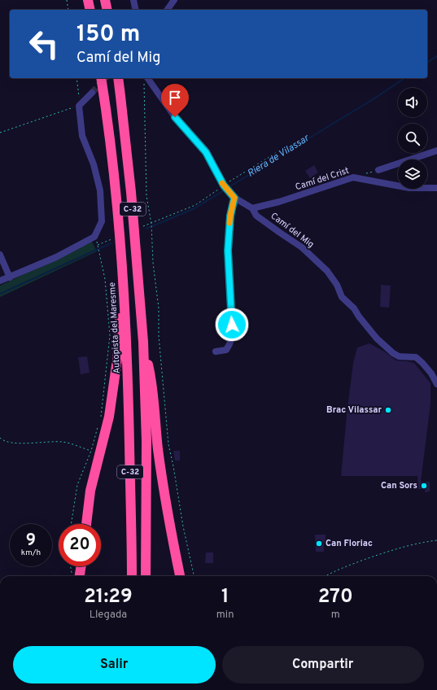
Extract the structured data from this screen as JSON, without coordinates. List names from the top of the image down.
{
  "streets": {
    "highway": ["C-32", "Autopista del Maresme"],
    "street": ["Camí del Crist", "Camí del Mig"]
  },
  "crossings": [
    ["Camí del Crist", "Camí del Mig"]
  ],
  "water": ["Riera de Vilassar"],
  "places": ["Brac Vilassar", "Can Sors", "Can Floriac"],
  "page": {
    "turn": ["150 m", "Camí del Mig"],
    "speed": "9 km/h",
    "limit": "20",
    "eta": [
      "21:29",
      "Llegada",
      "1",
      "min",
      "270",
      "m"
    ],
    "buttons": ["Salir", "Compartir"]
  }
}
